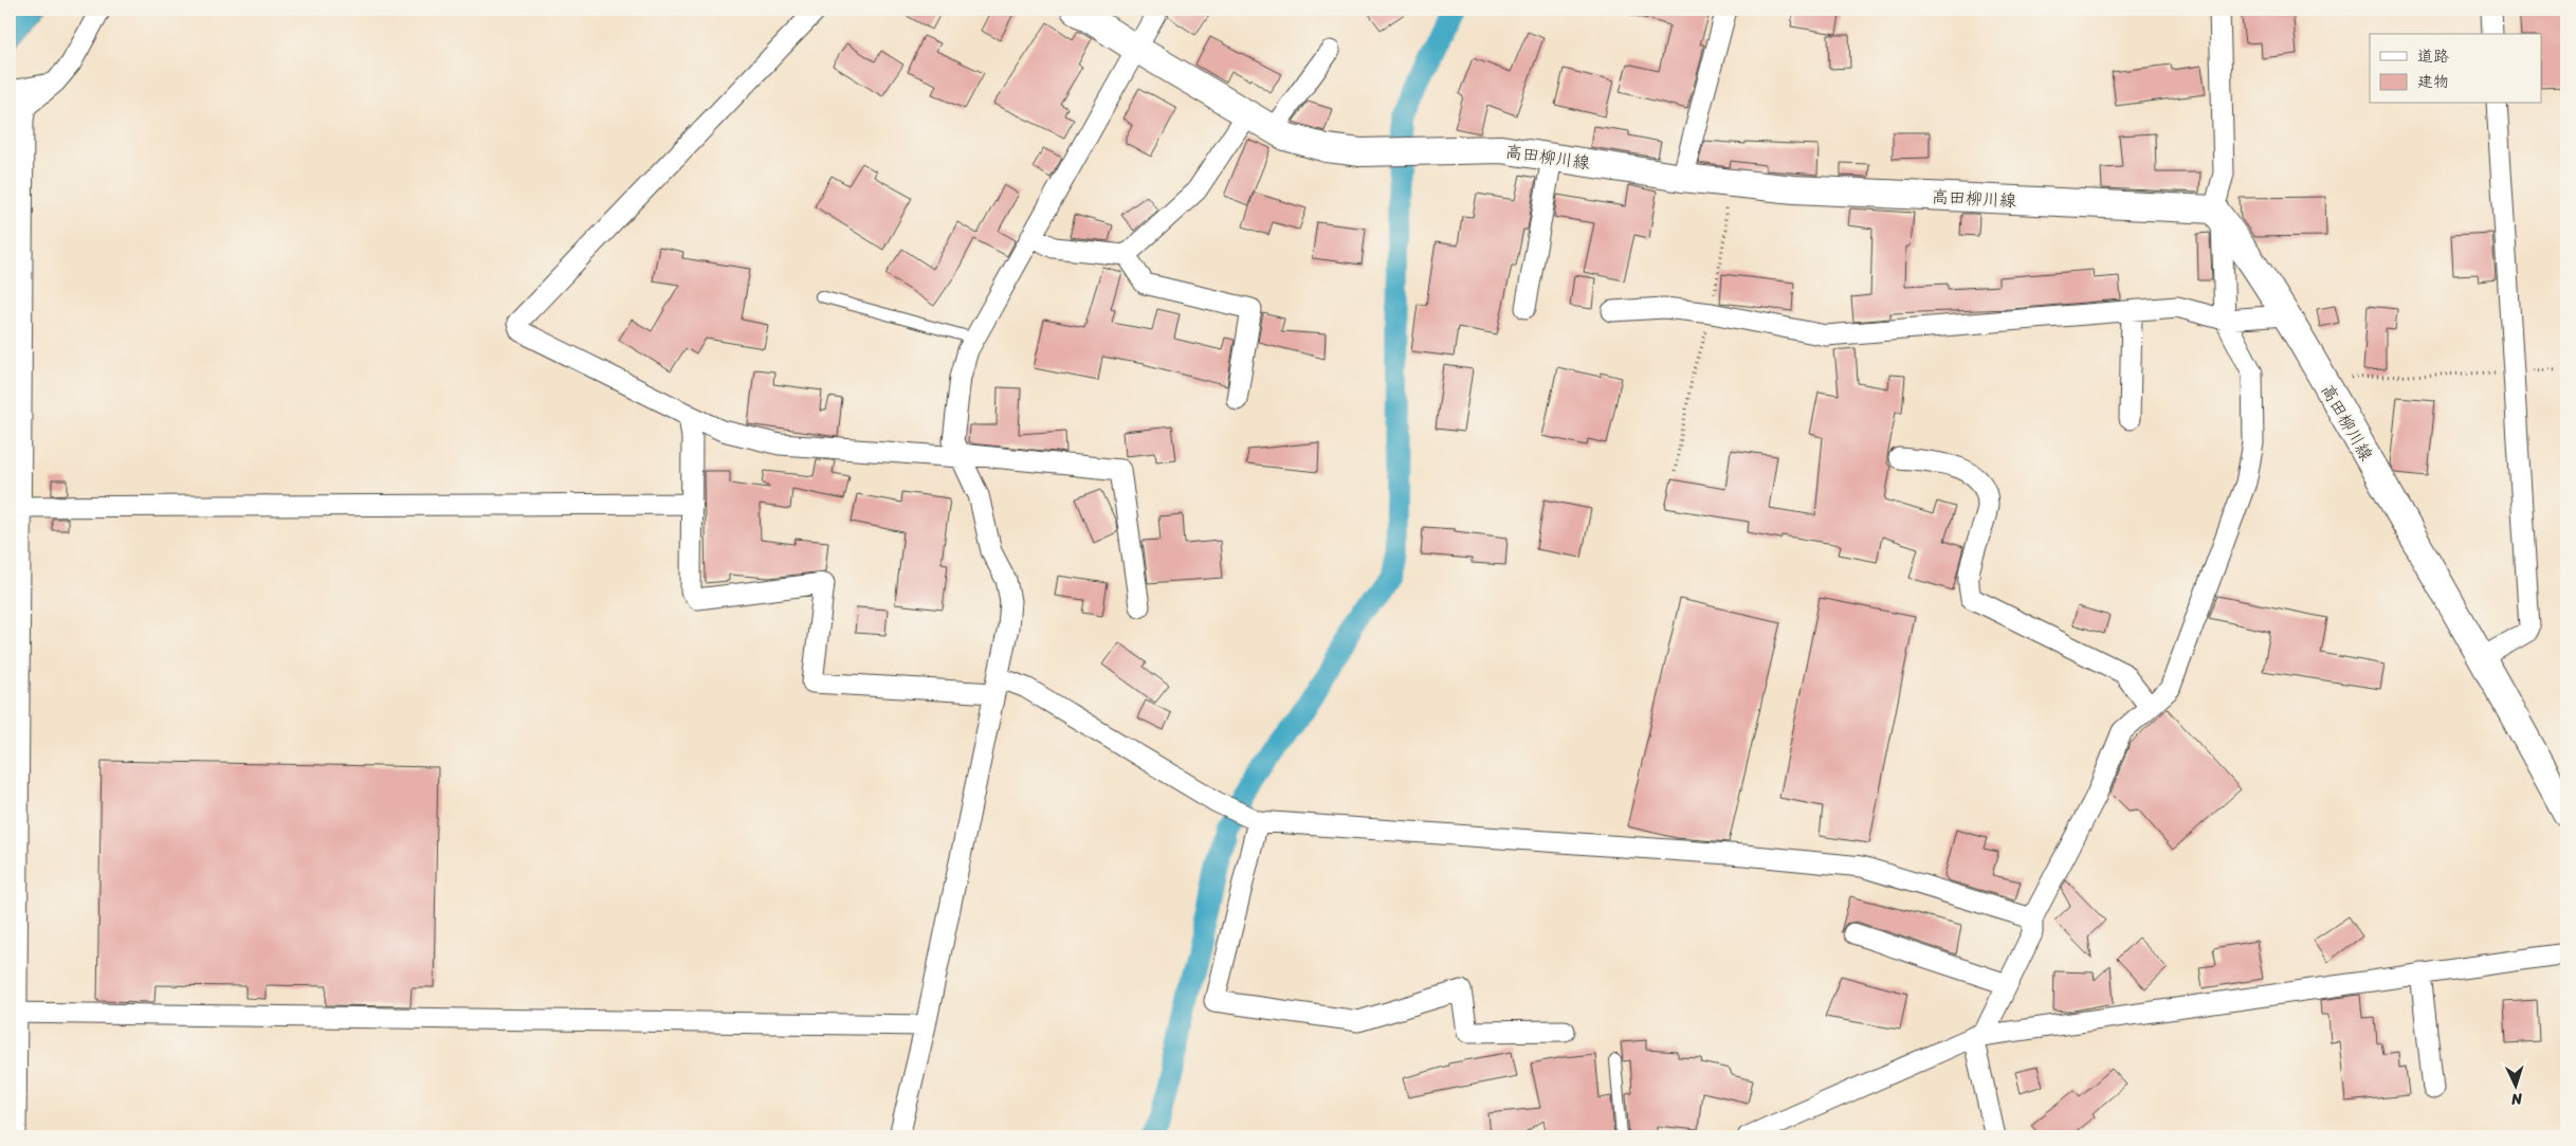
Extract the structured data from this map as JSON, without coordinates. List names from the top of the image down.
{
  "streets": {
    "main road": ["高田柳川線"]
  },
  "legend": ["道路", "建物"],
  "north": "bottom"
}
